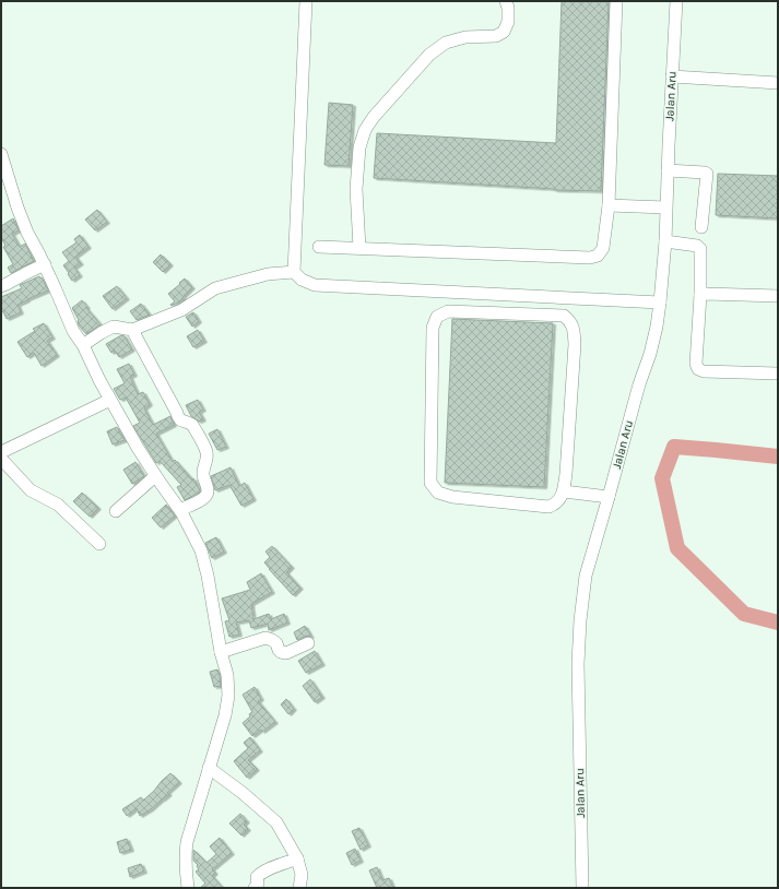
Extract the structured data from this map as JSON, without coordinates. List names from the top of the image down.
{
  "streets": {
    "street": ["Jalan Aru"]
  }
}
